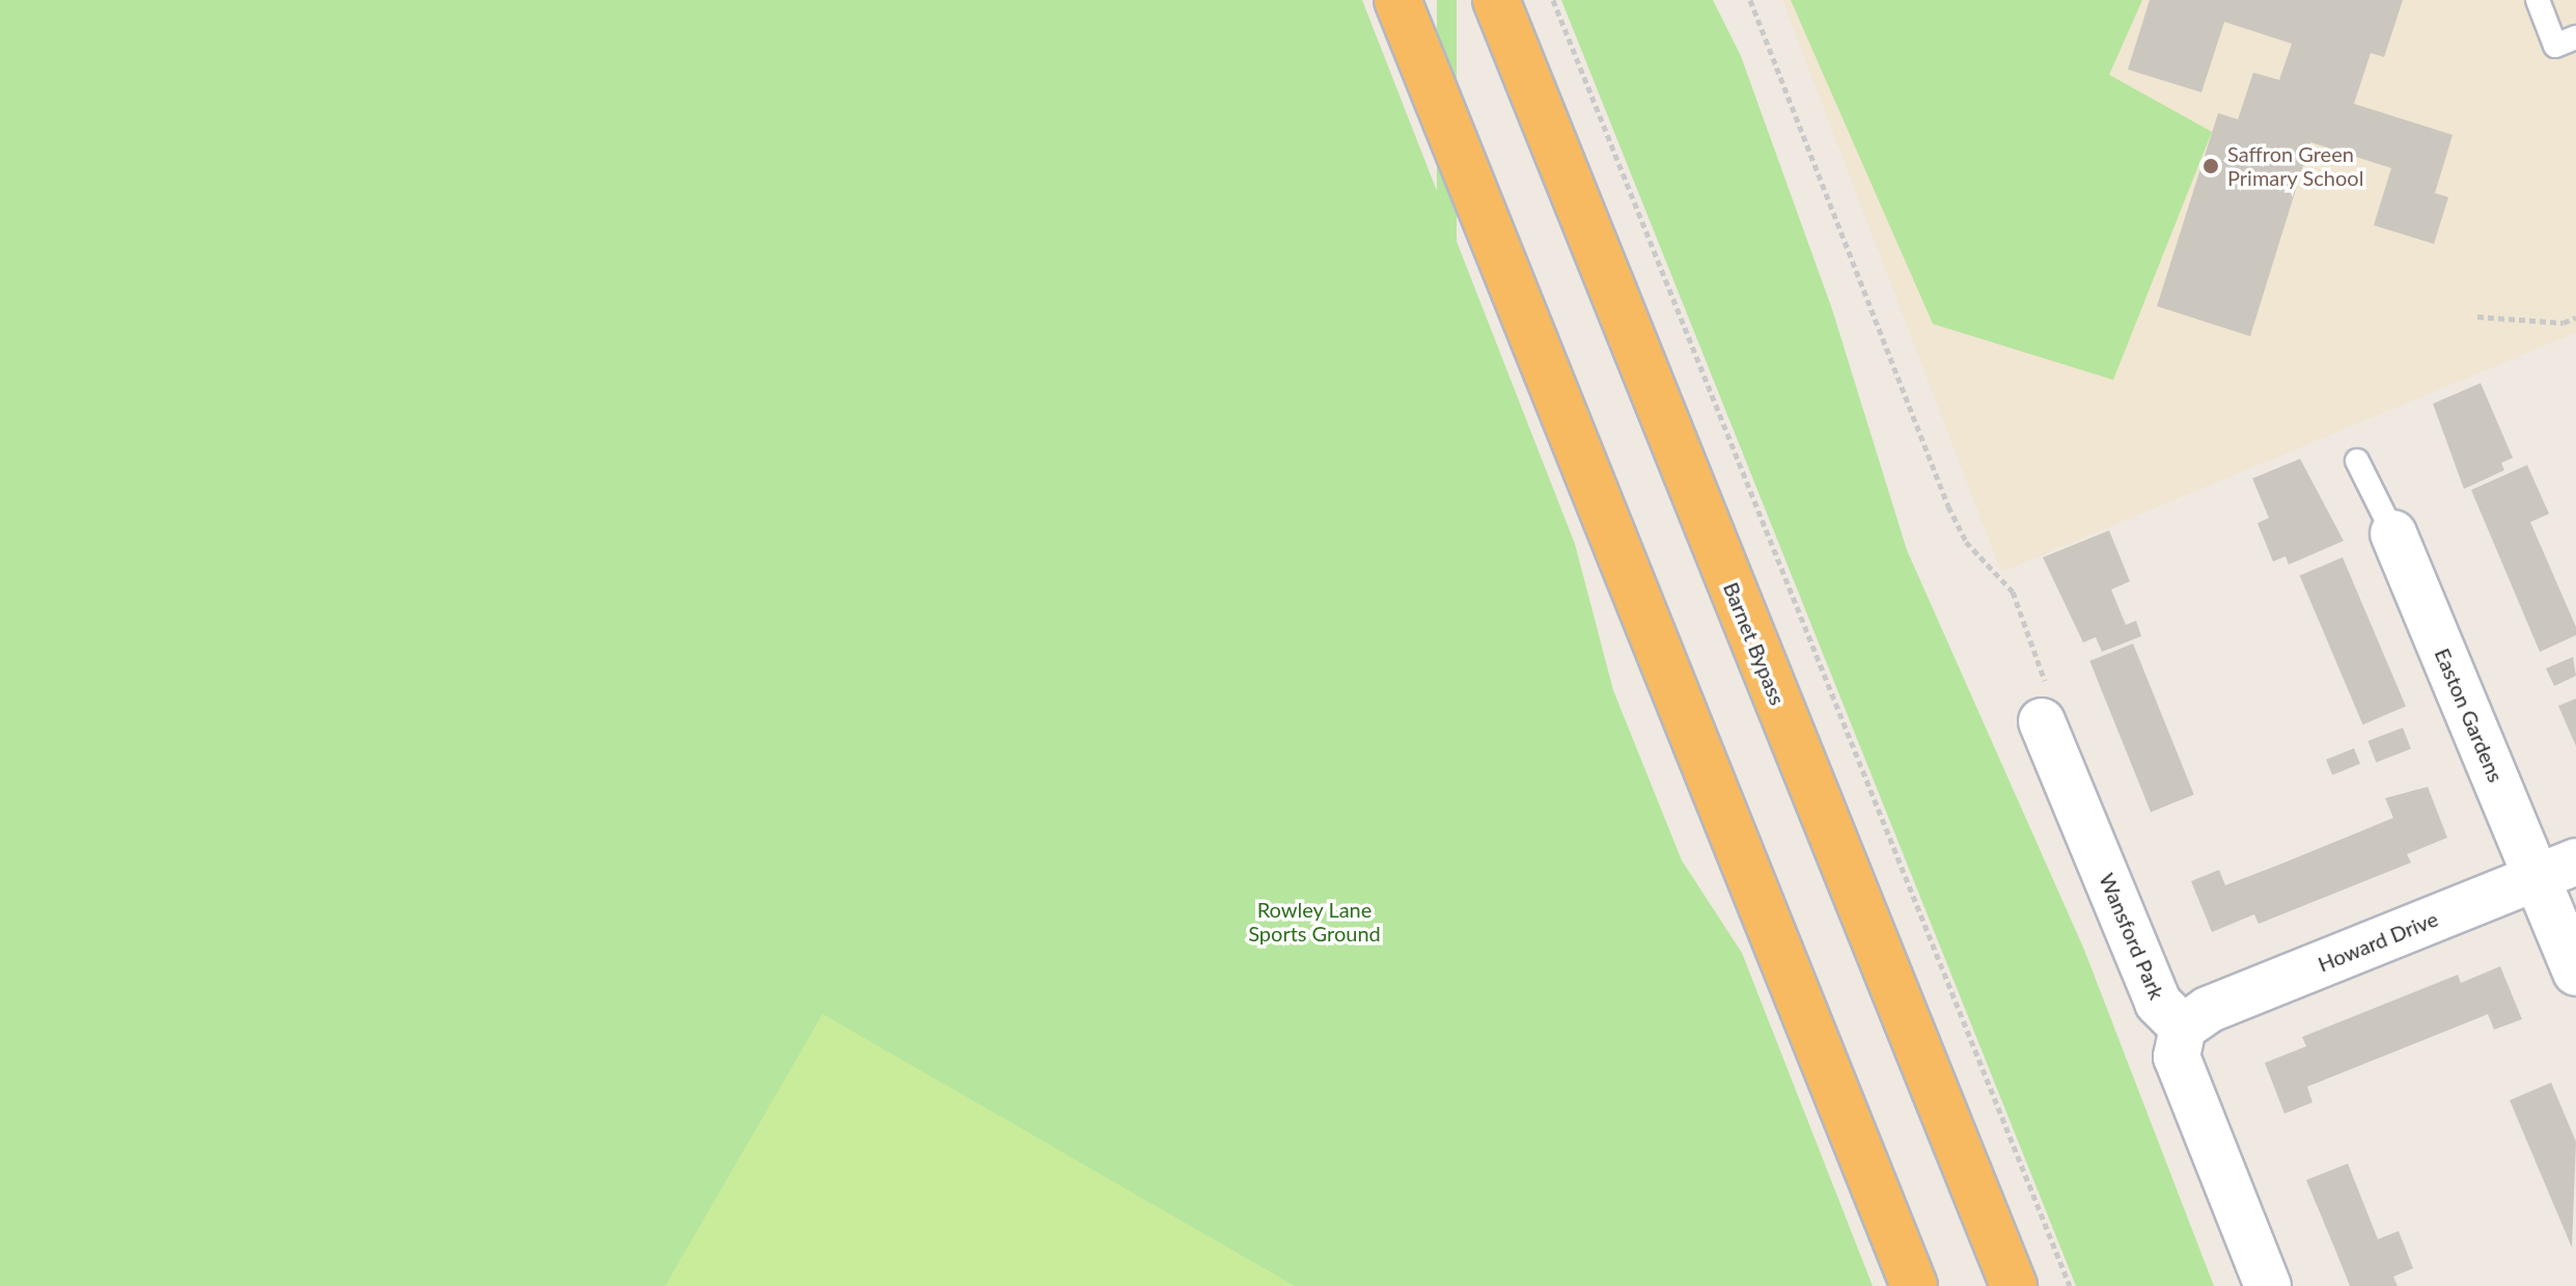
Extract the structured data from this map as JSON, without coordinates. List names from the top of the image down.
{
  "streets": {
    "highway": ["Barnet Bypass"],
    "street": ["Easton Gardens", "Wansford Park", "Howard Drive"]
  },
  "crossings": [
    ["Easton Gardens", "Howard Drive"],
    ["Wansford Park", "Howard Drive"]
  ],
  "parks": ["Rowley Lane Sports Ground"],
  "places": ["Saffron Green Primary School"]
}
